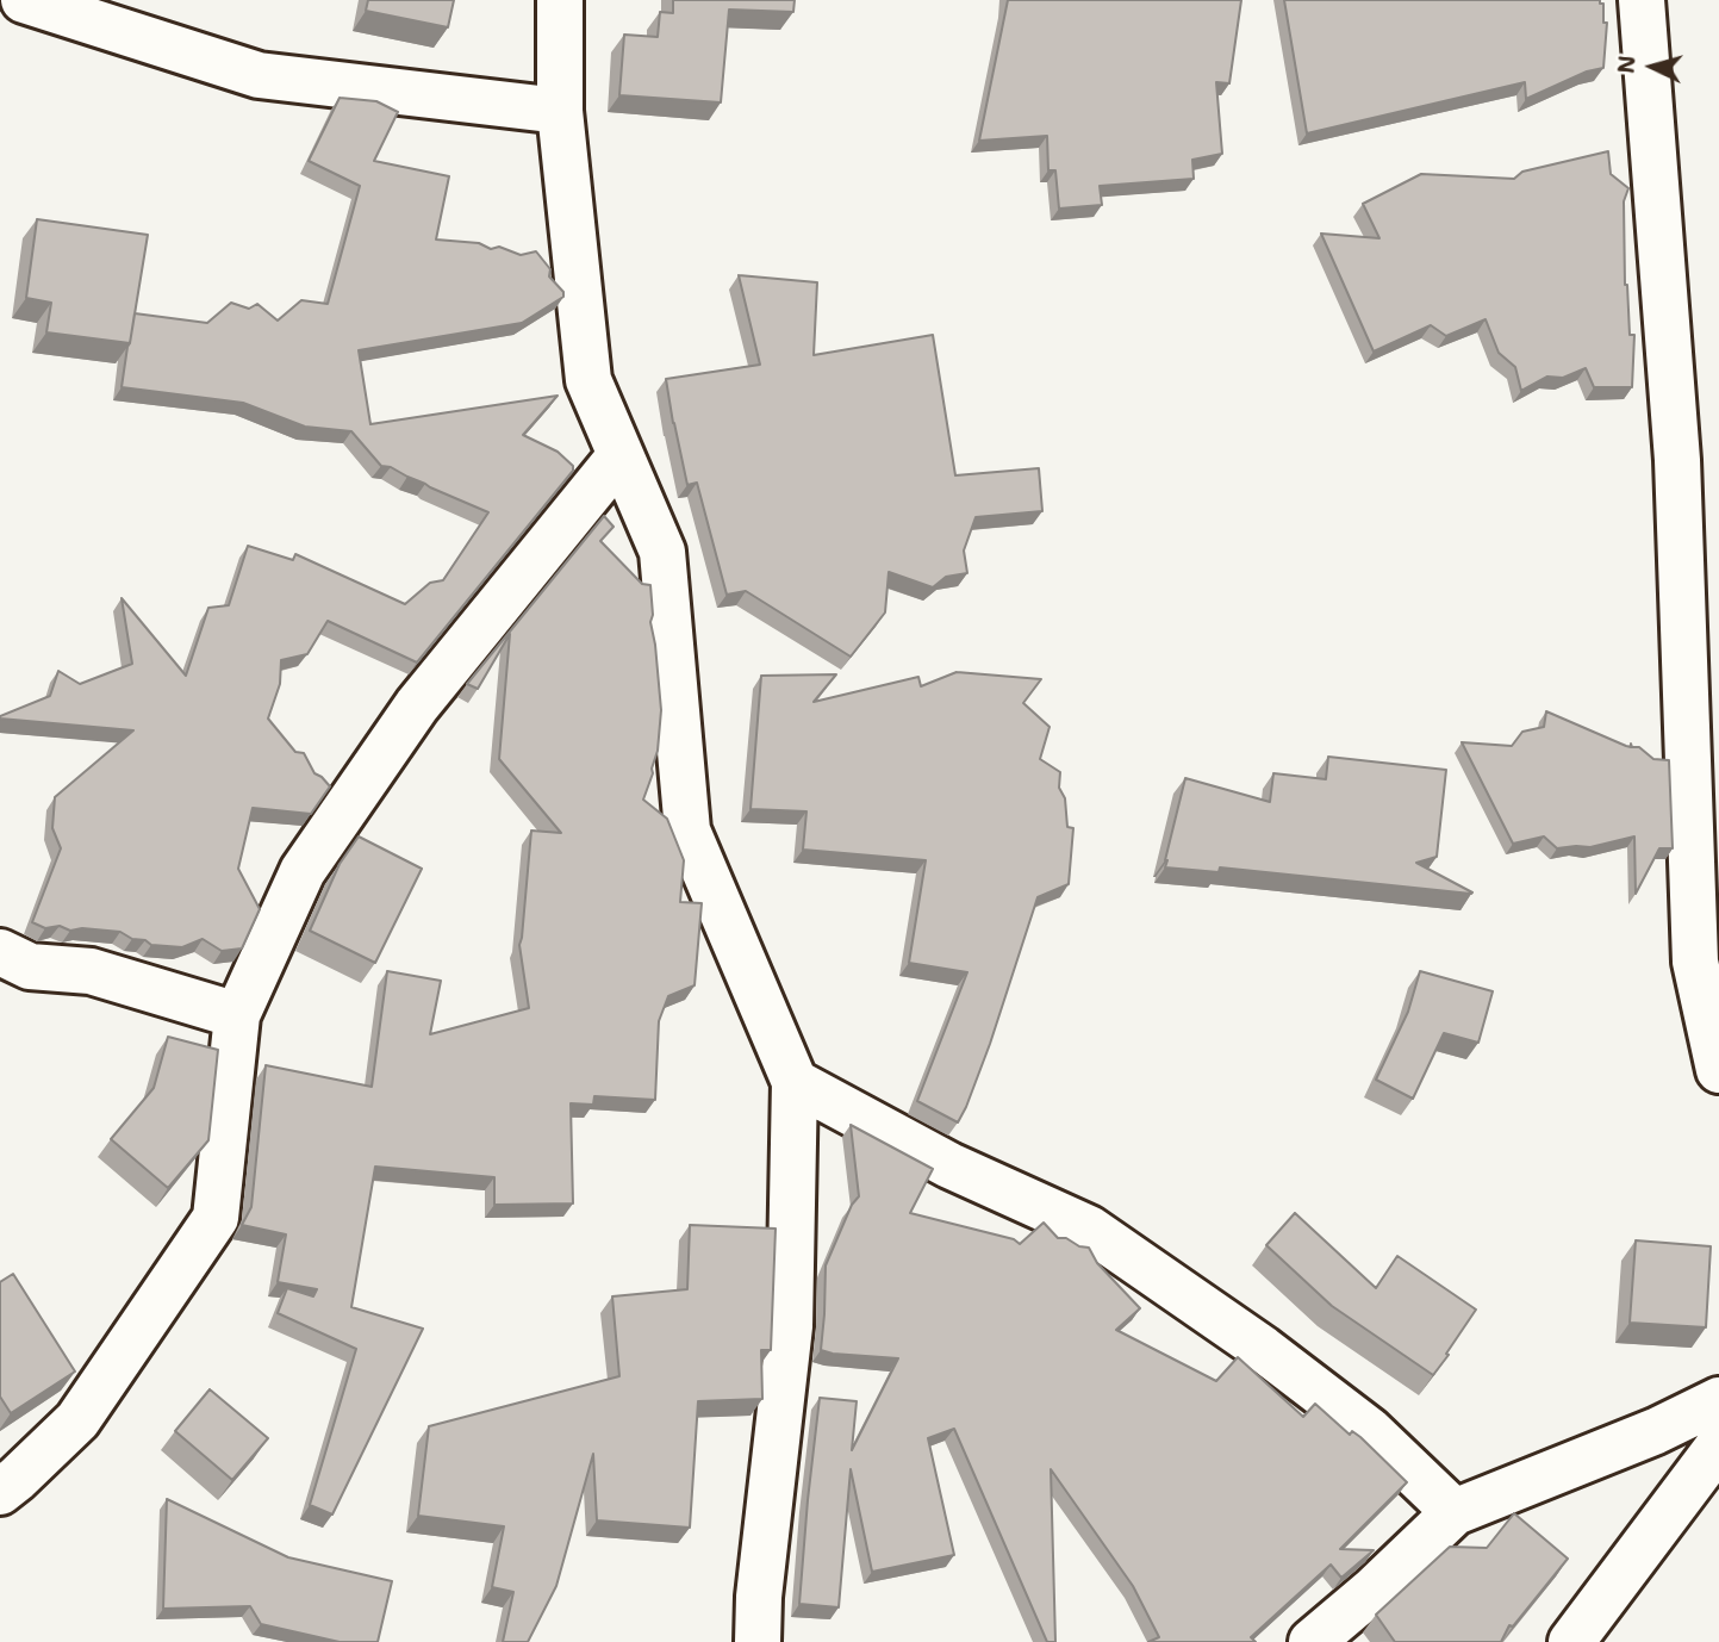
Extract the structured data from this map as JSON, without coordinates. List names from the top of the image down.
{
  "north": "left"
}
